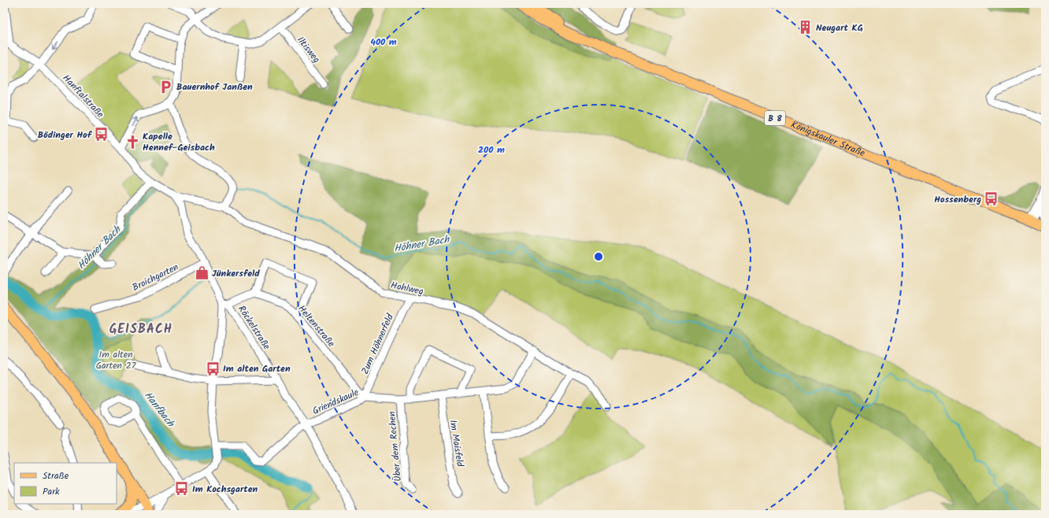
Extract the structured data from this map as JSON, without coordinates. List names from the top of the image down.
{
  "streets": {
    "main road": ["B 8", "Königskauler Straße"],
    "street": [
      "Iltisweg",
      "Hanftalstraße",
      "Broichgarten",
      "Hohlweg",
      "Heltenstraße",
      "Röckelstraße",
      "Zum Höhnerfeld",
      "Griendskaule",
      "Im Maisfeld",
      "Über dem Rechen"
    ]
  },
  "crossings": [
    ["Hanftalstraße", "Broichgarten"],
    ["Hanftalstraße", "Hohlweg"],
    ["Hanftalstraße", "Röckelstraße"],
    ["Hohlweg", "Zum Höhnerfeld"],
    ["Hohlweg", "Griendskaule"],
    ["Heltenstraße", "Zum Höhnerfeld"],
    ["Heltenstraße", "Griendskaule"],
    ["Röckelstraße", "Griendskaule"],
    ["Zum Höhnerfeld", "Griendskaule"],
    ["Griendskaule", "Im Maisfeld"],
    ["Griendskaule", "Über dem Rechen"]
  ],
  "districts": ["GEISBACH"],
  "water": ["Höhner Bach", "Hanfbach"],
  "parks": ["Im alten Garten 27"],
  "places": {
    "building": ["Neugart KG"],
    "parking": ["Bauernhof Janßen"],
    "bus stop": [
      "Bödinger Hof",
      "Hossenberg",
      "Im alten Garten",
      "Im Kochsgarten"
    ],
    "church": ["Kapelle Hennef-Geisbach"],
    "shop": ["Jünkersfeld"]
  },
  "legend": ["Straße", "Park"],
  "rings": ["400 m", "200 m"]
}
